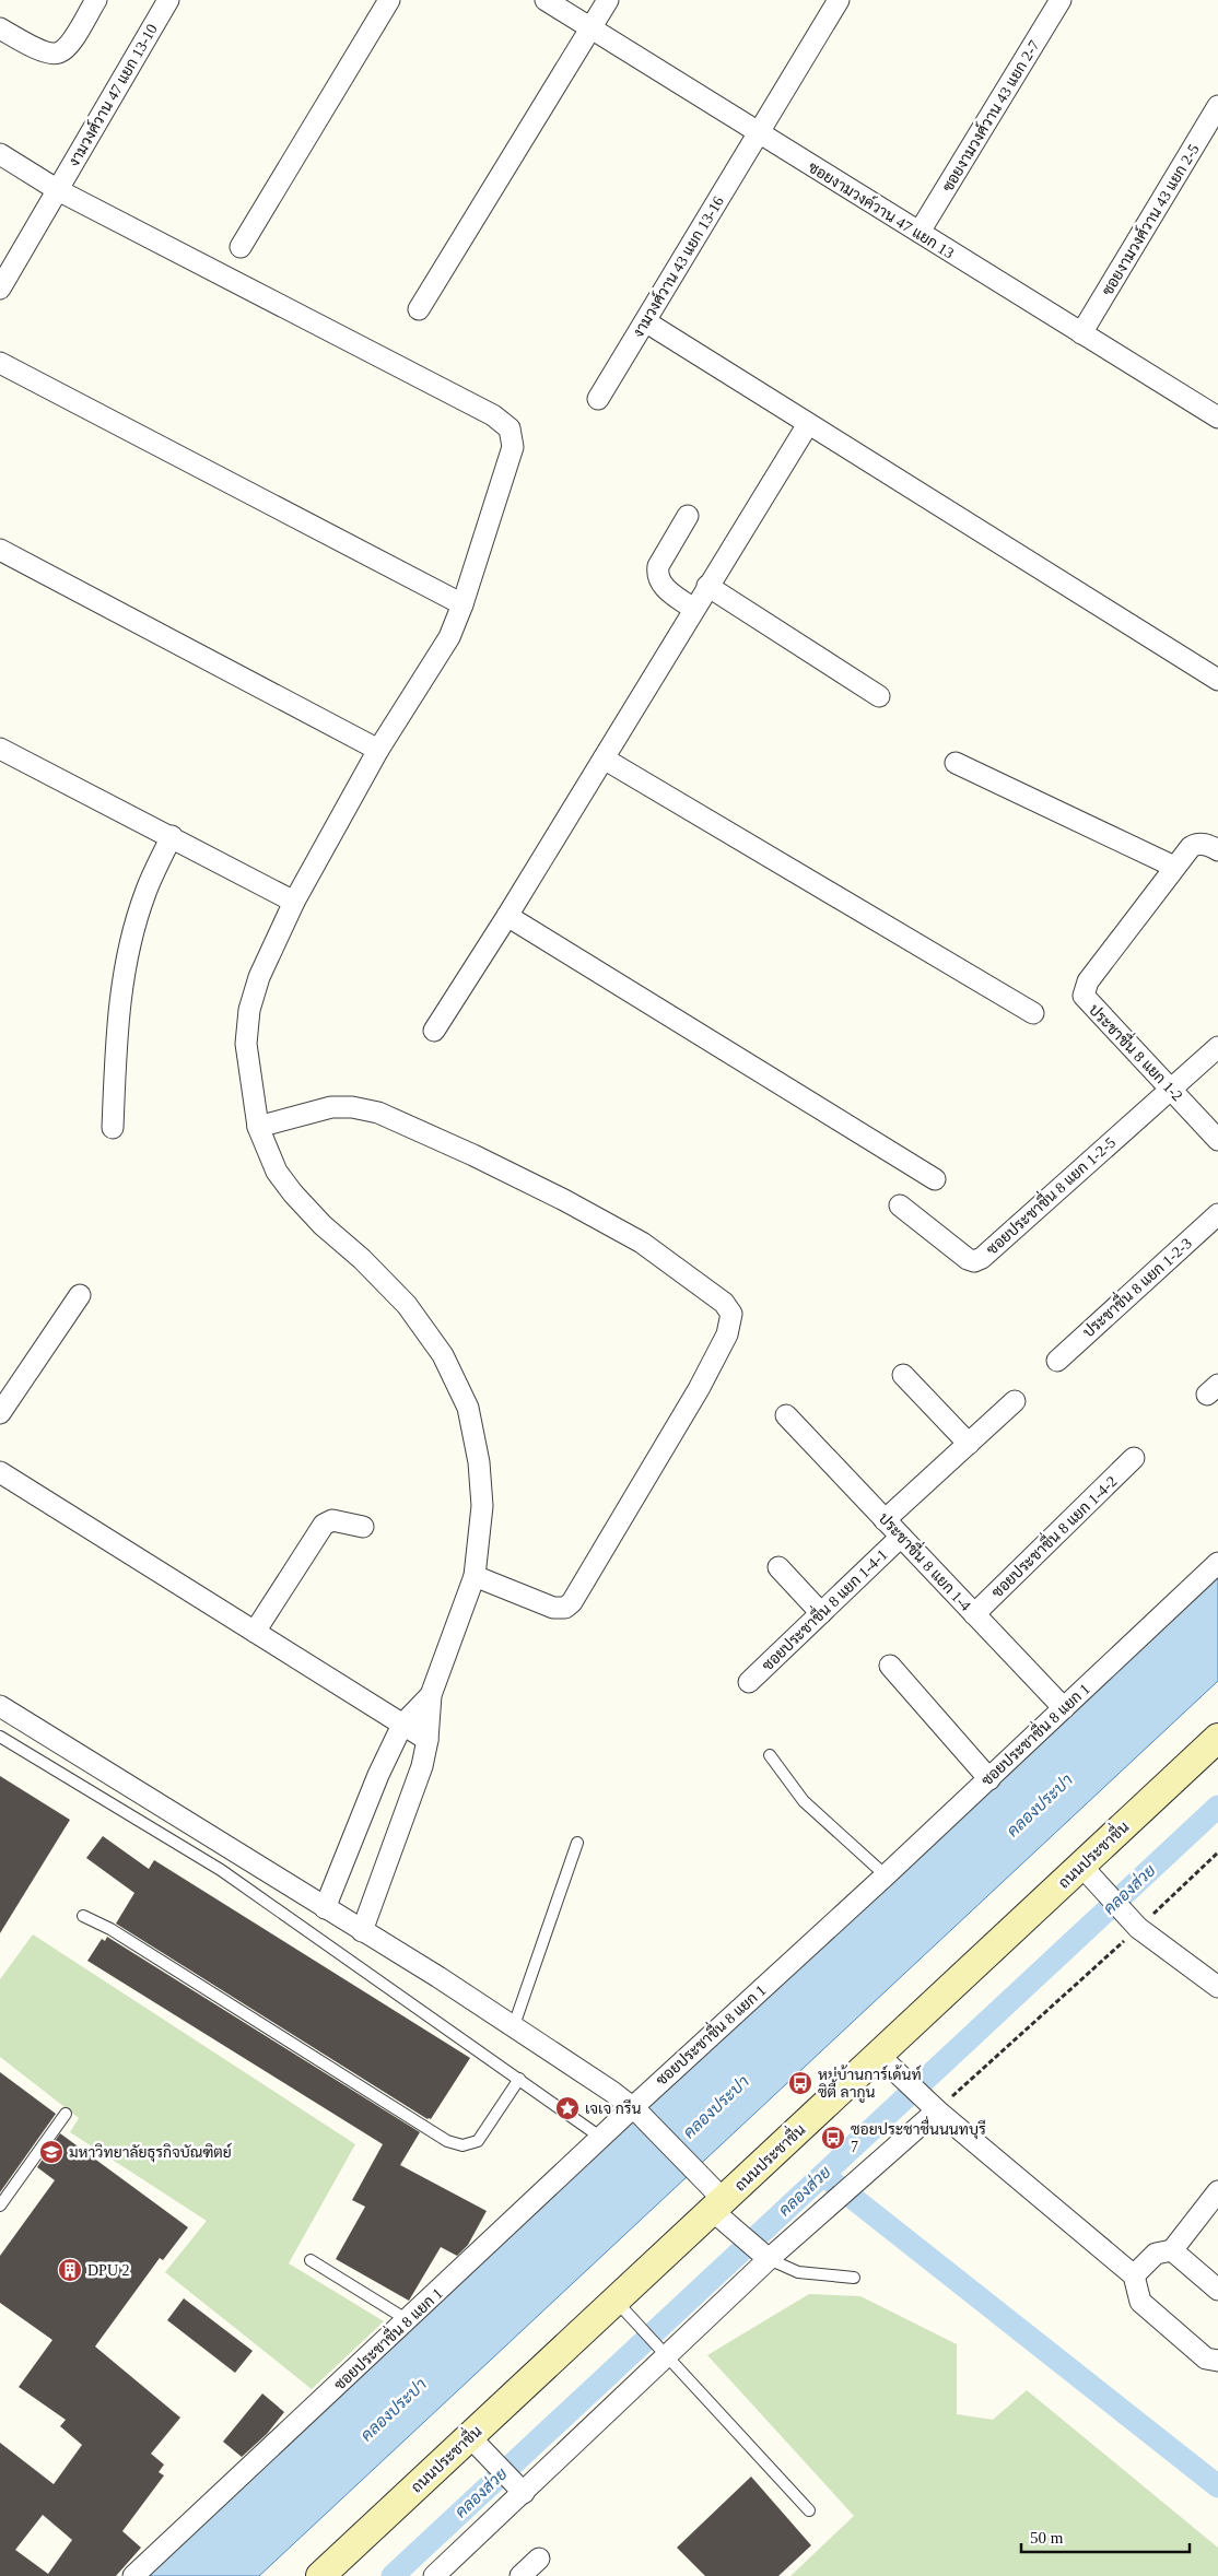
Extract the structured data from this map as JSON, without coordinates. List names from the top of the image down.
{
  "streets": {
    "main road": ["ถนนประชาชื่น"],
    "street": [
      "งามวงศ์วาน 47 แยก 13-10",
      "ซอยงามวงศ์วาน 43 แยก 2-7",
      "ซอยงามวงค์วาน 47 แยก 13",
      "ซอยงามวงศ์วาน 43 แยก 2-5",
      "งามวงศ์วาน 43 แยก 13-16",
      "ประชาชื่น 8 แยก 1-2",
      "ซอยประชาชื่น 8 แยก 1-2-5",
      "ประชาชื่น 8 แยก 1-2-3",
      "ซอยประชาชื่น 8 แยก 1-4-2",
      "ประชาชื่น 8 แยก 1-4",
      "ซอยประชาชื่น 8 แยก 1-4-1",
      "ซอยประชาชื่น 8 แยก 1"
    ]
  },
  "crossings": [
    ["ซอยงามวงศ์วาน 43 แยก 2-7", "ซอยงามวงค์วาน 47 แยก 13"],
    ["ซอยงามวงค์วาน 47 แยก 13", "ซอยงามวงศ์วาน 43 แยก 2-5"],
    ["ซอยงามวงค์วาน 47 แยก 13", "งามวงศ์วาน 43 แยก 13-16"],
    ["ประชาชื่น 8 แยก 1-2", "ซอยประชาชื่น 8 แยก 1-2-5"],
    ["ซอยประชาชื่น 8 แยก 1-4-2", "ประชาชื่น 8 แยก 1-4"],
    ["ประชาชื่น 8 แยก 1-4", "ซอยประชาชื่น 8 แยก 1-4-1"],
    ["ประชาชื่น 8 แยก 1-4", "ซอยประชาชื่น 8 แยก 1"]
  ],
  "water": ["คลองประปา", "คลองส่วย"],
  "places": {
    "bus stop": ["หมู่บ้านการ์เด้นท์ ซิตี้ ลากูน", "ซอยประชาชื่นนนทบุรี 7"],
    "place": ["เจเจ กรีน"],
    "school or university": ["มหาวิทยาลัยธุรกิจบัณฑิตย์"],
    "building": ["DPU 2"]
  },
  "scale_bar": "50 m"
}
